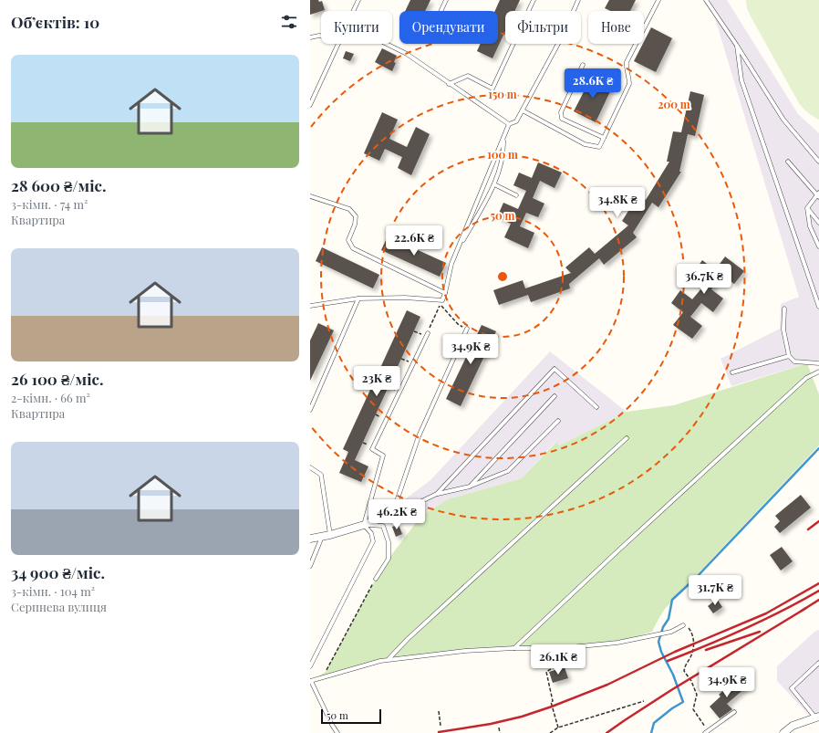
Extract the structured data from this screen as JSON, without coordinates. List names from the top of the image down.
{
  "scale_bar": "50 m",
  "page": {
    "heading": "Об’єктів: 10",
    "chip": [
      "Купити",
      "Орендувати",
      "Фільтри",
      "Нове"
    ],
    "list": [
      {
        "name": "28 600 ₴/міс.",
        "note": "3-кімн. · 74 m² · Квартира"
      },
      {
        "name": "26 100 ₴/міс.",
        "note": "2-кімн. · 66 m² · Квартира"
      },
      {
        "name": "34 900 ₴/міс.",
        "note": "3-кімн. · 104 m² · Серпнева вулиця"
      }
    ],
    "price": [
      "28.6K ₴",
      "34.8K ₴",
      "22.6K ₴",
      "36.7K ₴",
      "34.9K ₴",
      "23K ₴",
      "46.2K ₴",
      "31.7K ₴",
      "26.1K ₴",
      "34.9K ₴"
    ],
    "scale": "50 m"
  },
  "rings": [
    "150 m",
    "200 m",
    "100 m",
    "50 m"
  ]
}
